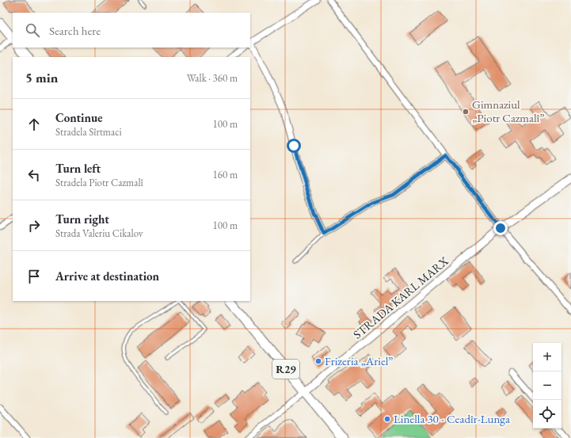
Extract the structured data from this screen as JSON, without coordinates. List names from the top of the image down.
{
  "streets": {
    "main road": ["R29"],
    "street": ["STRADA KARL MARX"]
  },
  "crossings": [
    ["STRADA KARL MARX", "R29"]
  ],
  "places": ["Gimnaziul „Piotr Cazmalî”", "Frizeria „Ariel”", "Linella 30 - Ceadîr-Lunga"],
  "page": {
    "search": "Search here",
    "heading": ["5 min", "Walk · 360 m"],
    "list": [
      ["Continue", "Stradela Sîrtmaci", "100 m"],
      ["Turn left", "Stradela Piotr Cazmalî", "160 m"],
      ["Turn right", "Strada Valeriu Cikalov", "100 m"],
      "Arrive at destination"
    ],
    "map_buttons": ["+", "−"]
  }
}
